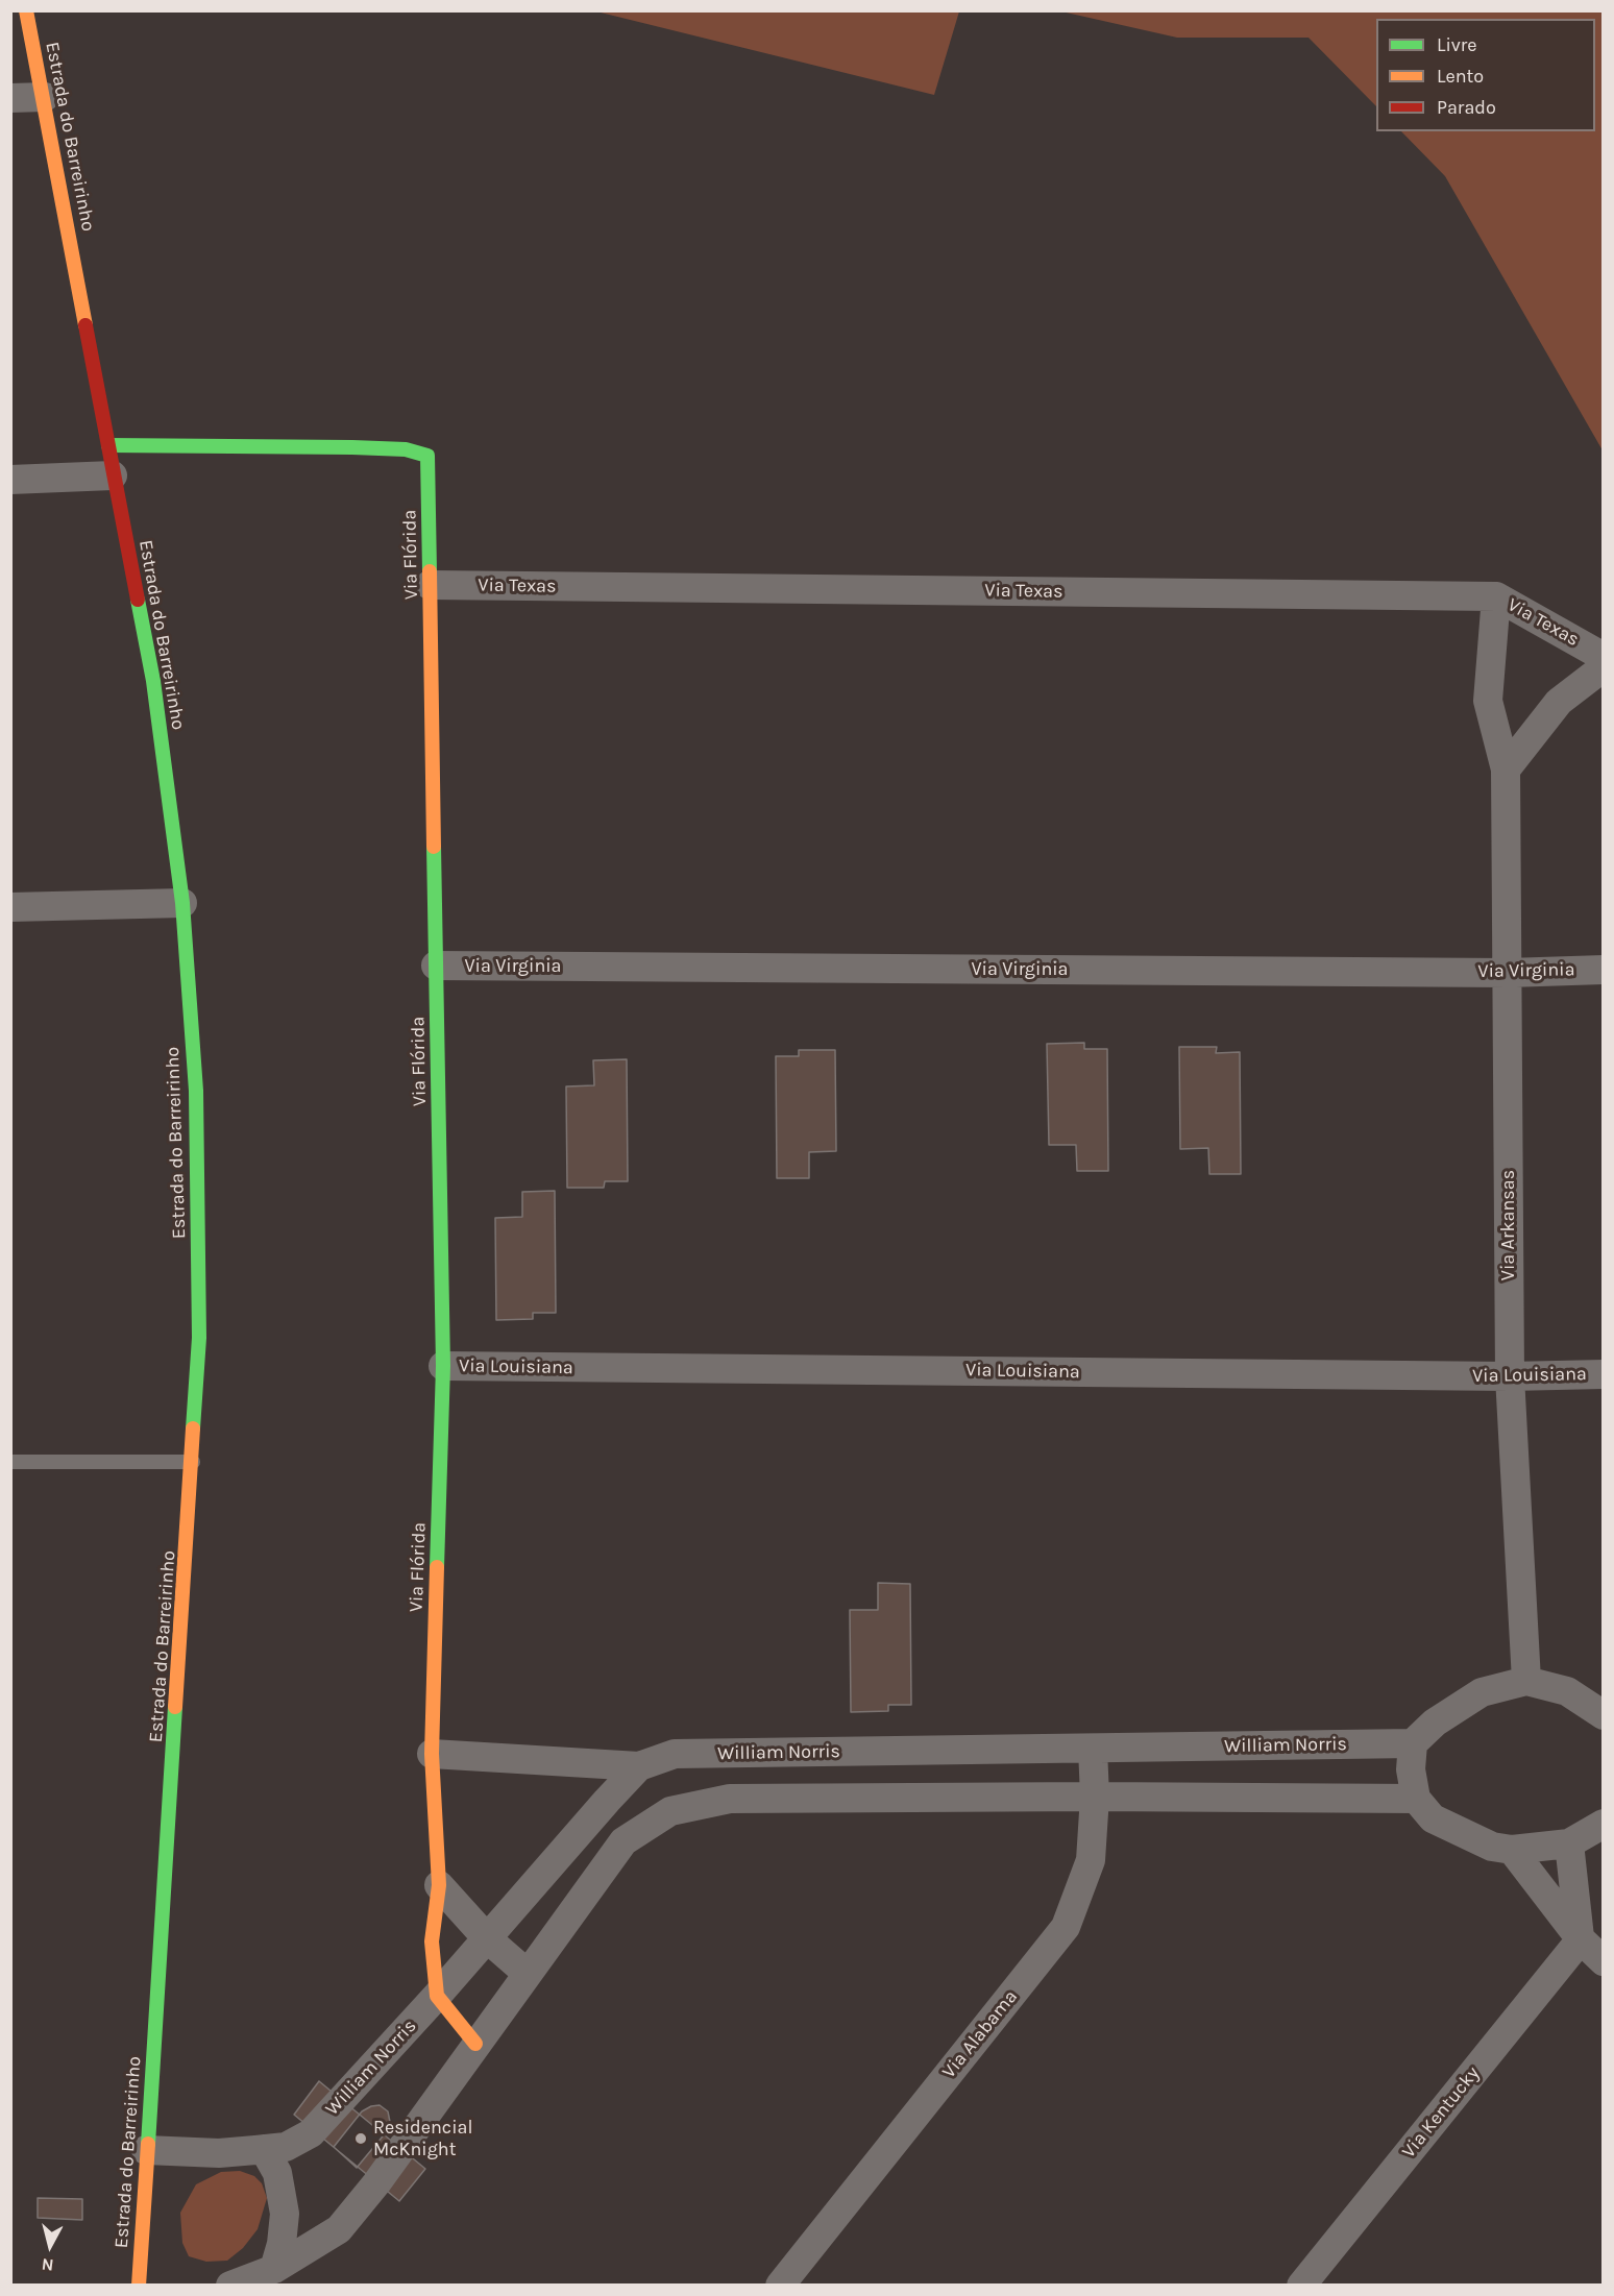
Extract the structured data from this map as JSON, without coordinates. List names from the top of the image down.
{
  "streets": {
    "main road": ["Estrada do Barreirinho", "Via Flórida"],
    "street": [
      "Via Texas",
      "Via Virginia",
      "Via Arkansas",
      "Via Louisiana",
      "William Norris",
      "Via Alabama",
      "Via Kentucky"
    ]
  },
  "crossings": [
    ["Estrada do Barreirinho", "Via Flórida"],
    ["Via Flórida", "Via Texas"],
    ["Via Flórida", "Via Virginia"],
    ["Via Flórida", "Via Louisiana"],
    ["Via Flórida", "William Norris"],
    ["Via Texas", "Via Arkansas"],
    ["Via Virginia", "Via Arkansas"],
    ["Via Arkansas", "Via Louisiana"],
    ["William Norris", "Via Alabama"]
  ],
  "places": ["Residencial McKnight"],
  "legend": ["Livre", "Lento", "Parado"],
  "north": "bottom"
}
